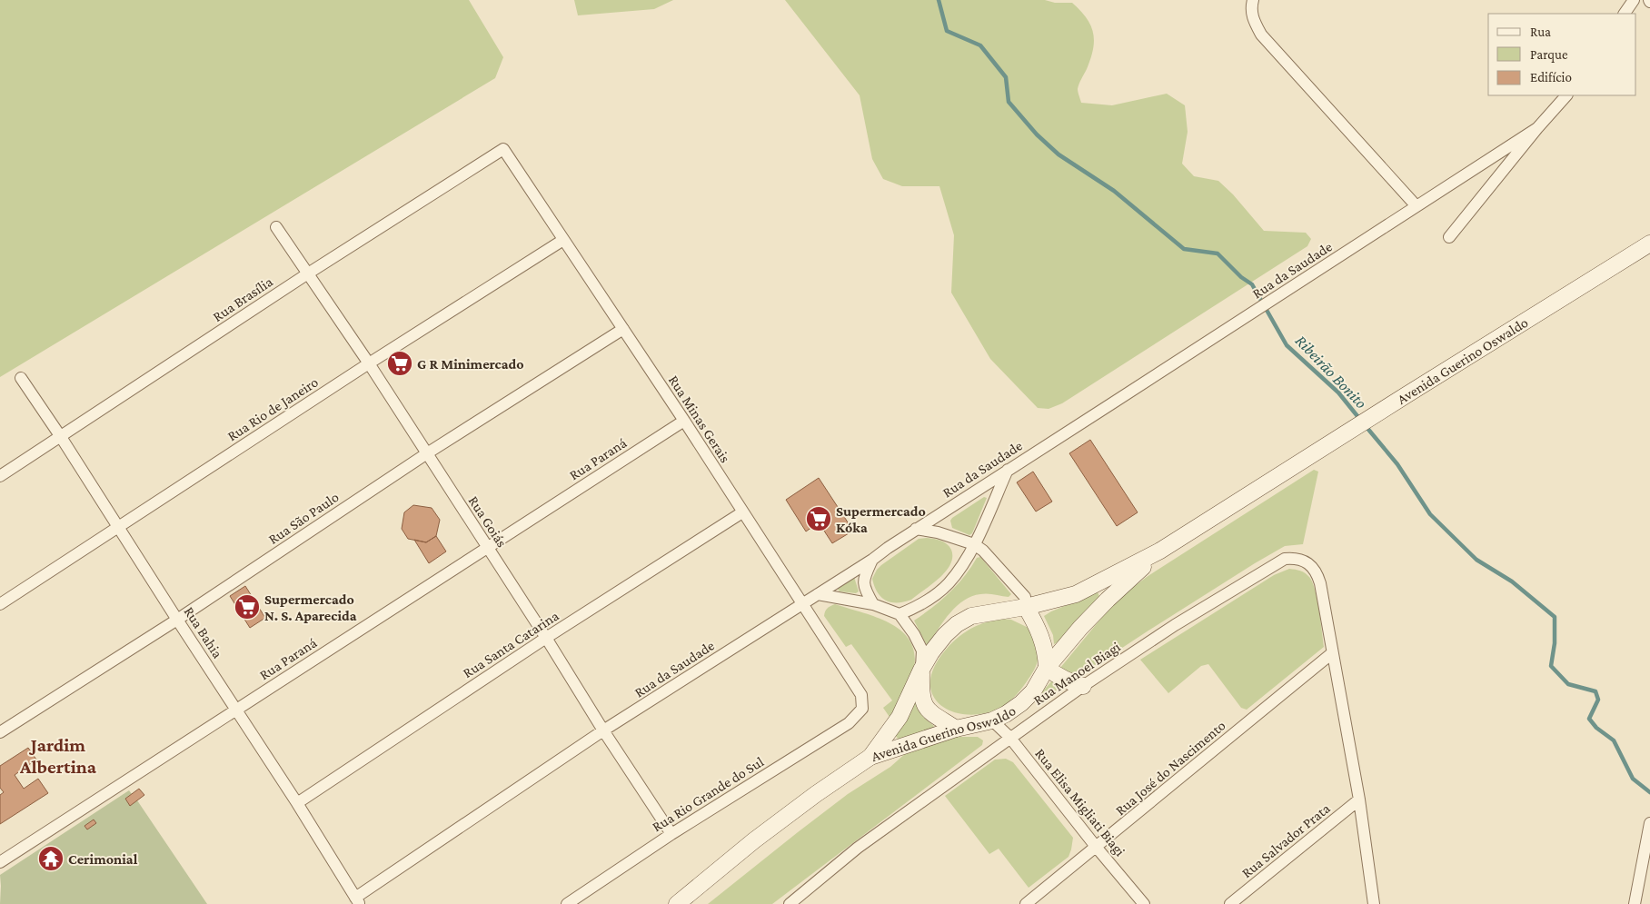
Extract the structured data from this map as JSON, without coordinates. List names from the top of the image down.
{
  "streets": {
    "main road": ["Avenida Guerino Oswaldo"],
    "street": [
      "Rua da Saudade",
      "Rua Brasília",
      "Rua Rio de Janeiro",
      "Rua Minas Gerais",
      "Rua Paraná",
      "Rua São Paulo",
      "Rua Goiás",
      "Rua Bahia",
      "Rua Santa Catarina",
      "Rua Manoel Biagi",
      "Rua José do Nascimento",
      "Rua Rio Grande do Sul",
      "Rua Elisa Migliati Biagi",
      "Rua Salvador Prata"
    ]
  },
  "crossings": [
    ["Rua da Saudade", "Rua Minas Gerais"],
    ["Rua da Saudade", "Rua Goiás"],
    ["Rua da Saudade", "Rua Bahia"],
    ["Rua Brasília", "Rua Minas Gerais"],
    ["Rua Brasília", "Rua Goiás"],
    ["Rua Brasília", "Rua Bahia"],
    ["Avenida Guerino Oswaldo", "Rua Elisa Migliati Biagi"],
    ["Rua Rio de Janeiro", "Rua Minas Gerais"],
    ["Rua Rio de Janeiro", "Rua Goiás"],
    ["Rua Rio de Janeiro", "Rua Bahia"],
    ["Rua Minas Gerais", "Rua Paraná"],
    ["Rua Minas Gerais", "Rua São Paulo"],
    ["Rua Minas Gerais", "Rua Santa Catarina"],
    ["Rua Minas Gerais", "Rua Rio Grande do Sul"],
    ["Rua Paraná", "Rua Goiás"],
    ["Rua Paraná", "Rua Bahia"],
    ["Rua São Paulo", "Rua Goiás"],
    ["Rua São Paulo", "Rua Bahia"],
    ["Rua Goiás", "Rua Santa Catarina"],
    ["Rua Goiás", "Rua Rio Grande do Sul"],
    ["Rua Bahia", "Rua Santa Catarina"],
    ["Rua Manoel Biagi", "Rua José do Nascimento"],
    ["Rua Manoel Biagi", "Rua Elisa Migliati Biagi"],
    ["Rua José do Nascimento", "Rua Elisa Migliati Biagi"]
  ],
  "districts": ["Jardim Albertina"],
  "water": ["Ribeirão Bonito"],
  "places": {
    "supermarket": ["G R Minimercado", "Supermercado Kóka", "Supermercado N. S. Aparecida"],
    "temple": ["Cerimonial"]
  },
  "legend": ["Rua", "Parque", "Edifício"]
}
